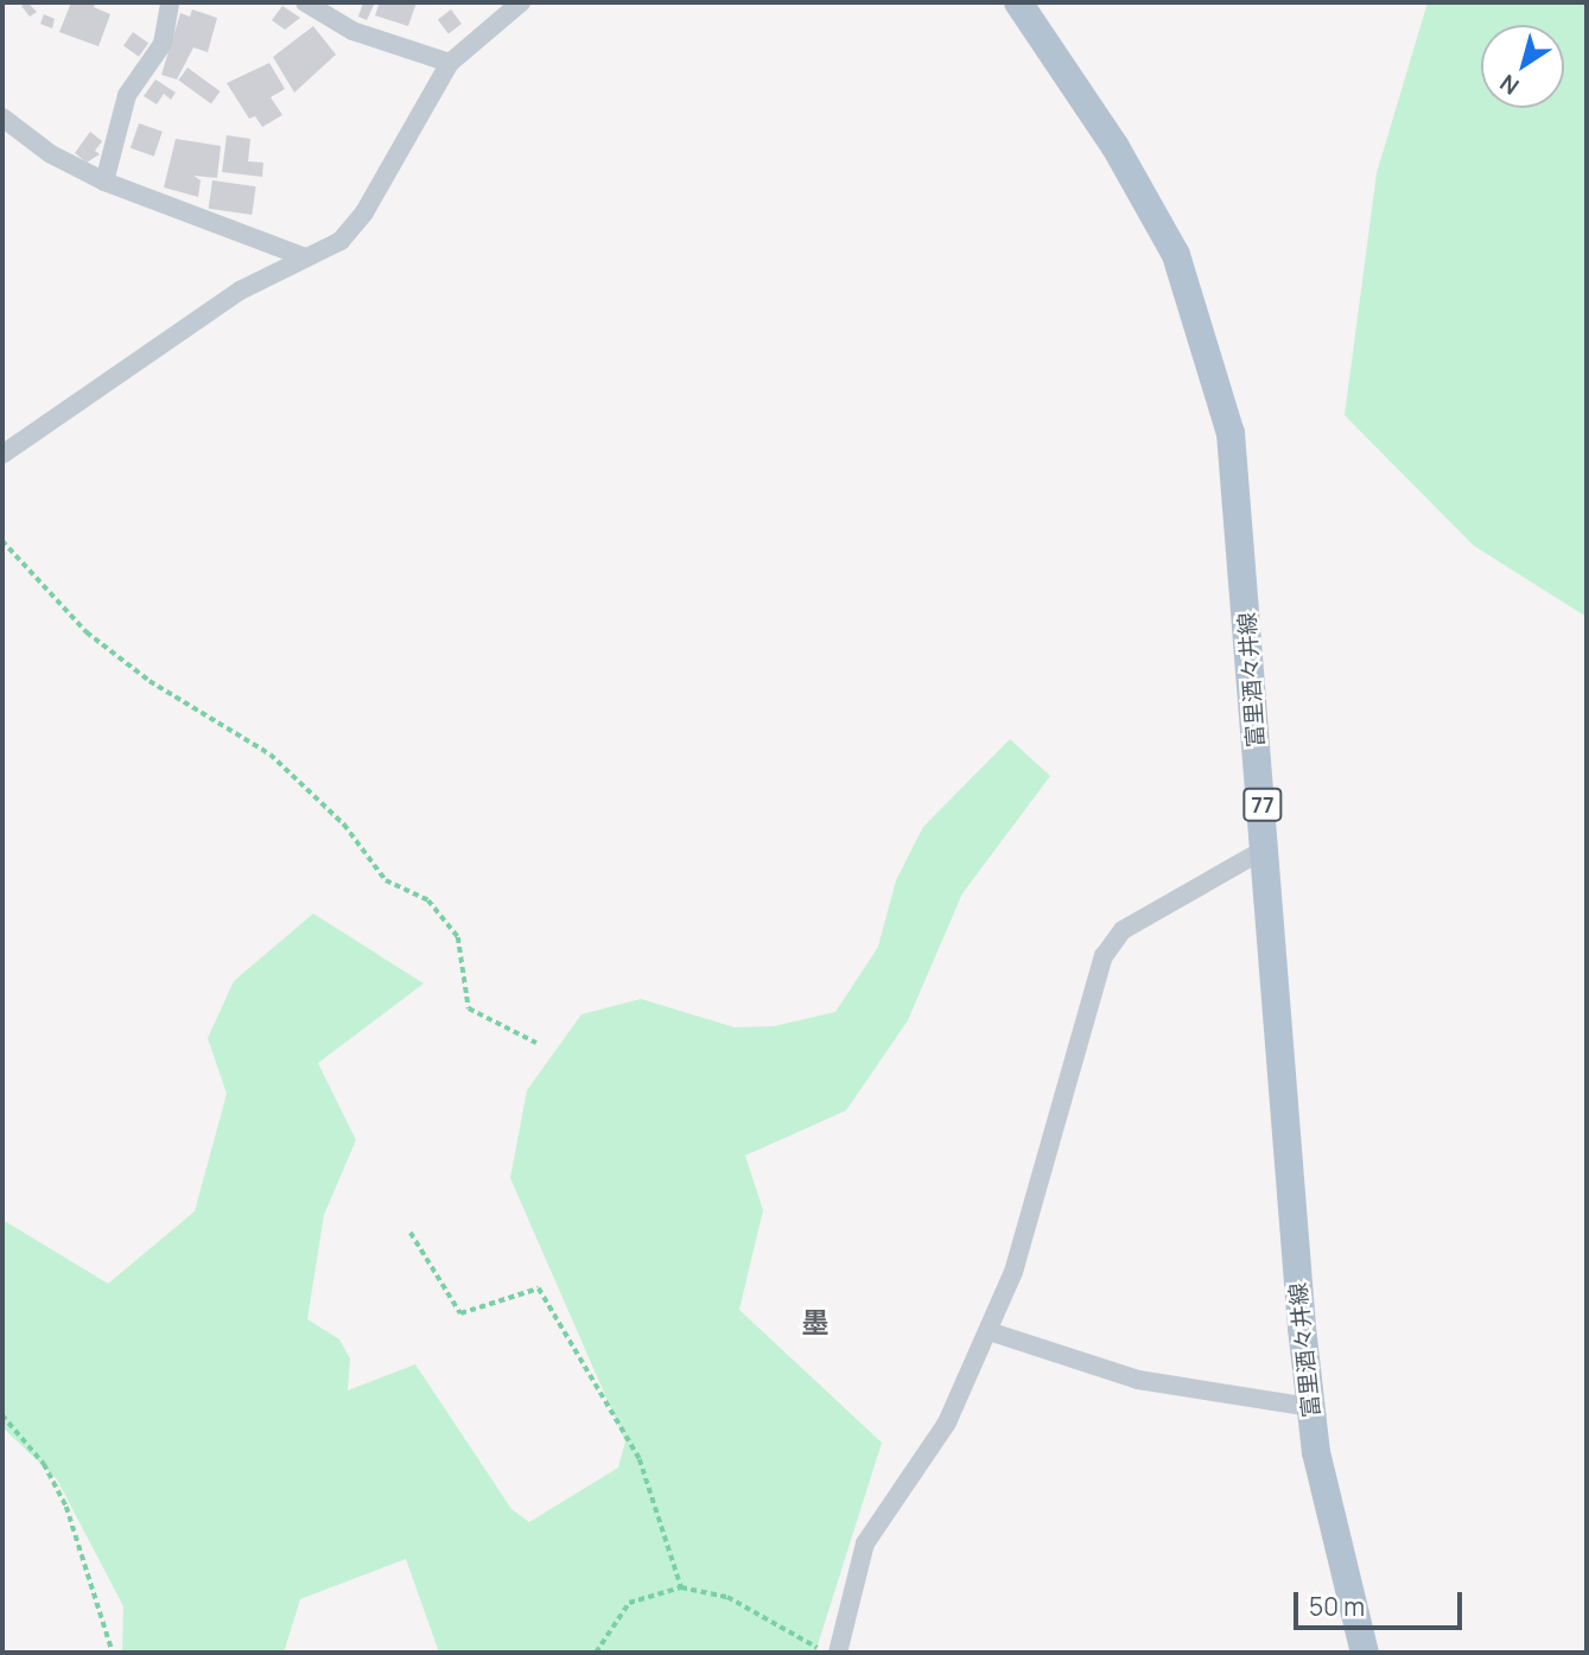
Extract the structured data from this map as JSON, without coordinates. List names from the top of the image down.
{
  "streets": {
    "main road": ["富里酒々井線", "77"]
  },
  "districts": ["墨"],
  "scale_bar": "50 m",
  "north": "bottom left"
}
